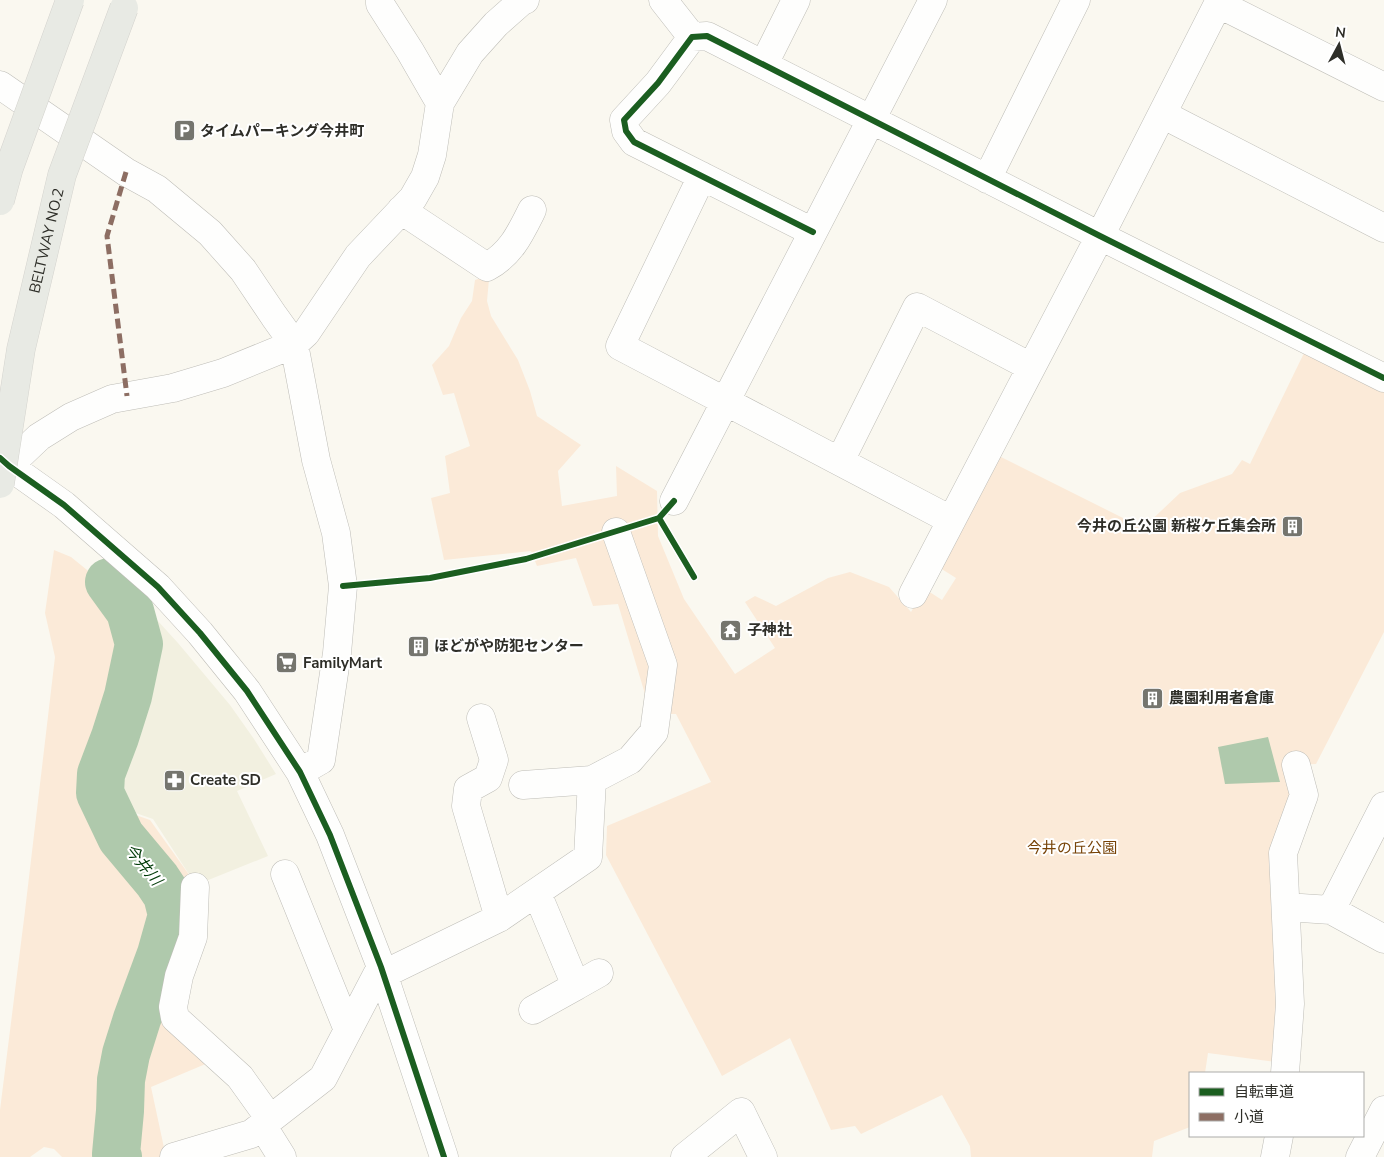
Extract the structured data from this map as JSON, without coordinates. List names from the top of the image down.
{
  "streets": {
    "main road": ["BELTWAY NO.2"]
  },
  "water": ["今井川"],
  "parks": ["今井の丘公園"],
  "places": {
    "parking": ["タイムパーキング今井町"],
    "building": ["今井の丘公園 新桜ケ丘集会所", "ほどがや防犯センター", "農園利用者倉庫"],
    "temple": ["子神社"],
    "supermarket": ["FamilyMart"],
    "pharmacy": ["Create SD"]
  },
  "legend": ["自転車道", "小道"],
  "north": "top"
}
